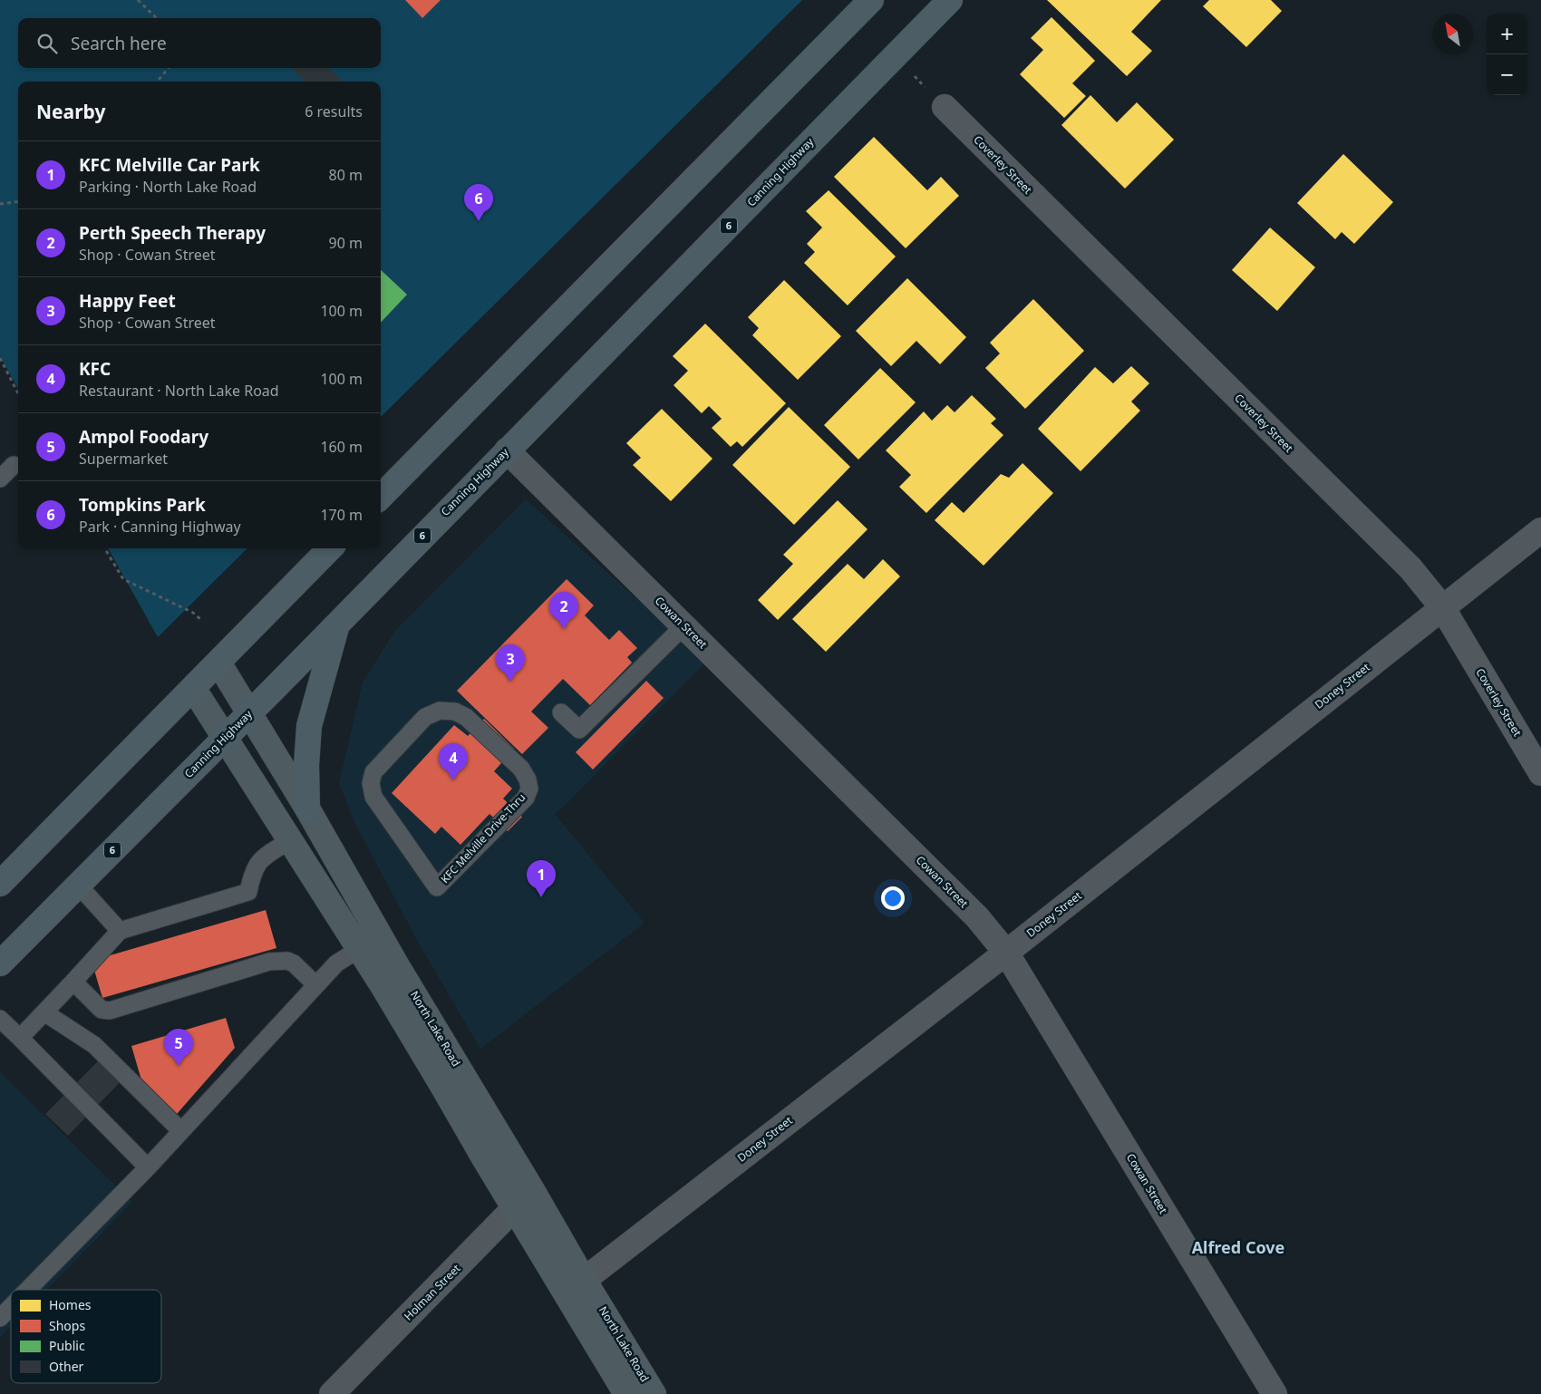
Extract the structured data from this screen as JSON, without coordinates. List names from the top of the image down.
{
  "streets": {
    "highway": ["Canning Highway", "6"],
    "main road": ["North Lake Road"],
    "street": [
      "Coverley Street",
      "Cowan Street",
      "Doney Street",
      "Holman Street"
    ],
    "lane": ["KFC Melville Drive-Thru"]
  },
  "crossings": [
    ["Coverley Street", "Doney Street"],
    ["Canning Highway", "Cowan Street"],
    ["Canning Highway", "North Lake Road"],
    ["Cowan Street", "Doney Street"],
    ["Doney Street", "North Lake Road"],
    ["North Lake Road", "Holman Street"]
  ],
  "districts": ["Alfred Cove"],
  "legend": [
    "Homes",
    "Shops",
    "Public",
    "Other"
  ],
  "north": "top left",
  "page": {
    "map_buttons": ["+", "−"],
    "search": "Search here",
    "heading": ["Nearby", "6 results"],
    "list": [
      {
        "mark": "1",
        "name": "KFC Melville Car Park",
        "note": "Parking · North Lake Road",
        "value": "80 m"
      },
      {
        "mark": "2",
        "name": "Perth Speech Therapy",
        "note": "Shop · Cowan Street",
        "value": "90 m"
      },
      {
        "mark": "3",
        "name": "Happy Feet",
        "note": "Shop · Cowan Street",
        "value": "100 m"
      },
      {
        "mark": "4",
        "name": "KFC",
        "note": "Restaurant · North Lake Road",
        "value": "100 m"
      },
      {
        "mark": "5",
        "name": "Ampol Foodary",
        "note": "Supermarket",
        "value": "160 m"
      },
      {
        "mark": "6",
        "name": "Tompkins Park",
        "note": "Park · Canning Highway",
        "value": "170 m"
      }
    ],
    "pins": [
      "6",
      "2",
      "3",
      "4",
      "1",
      "5"
    ]
  }
}
